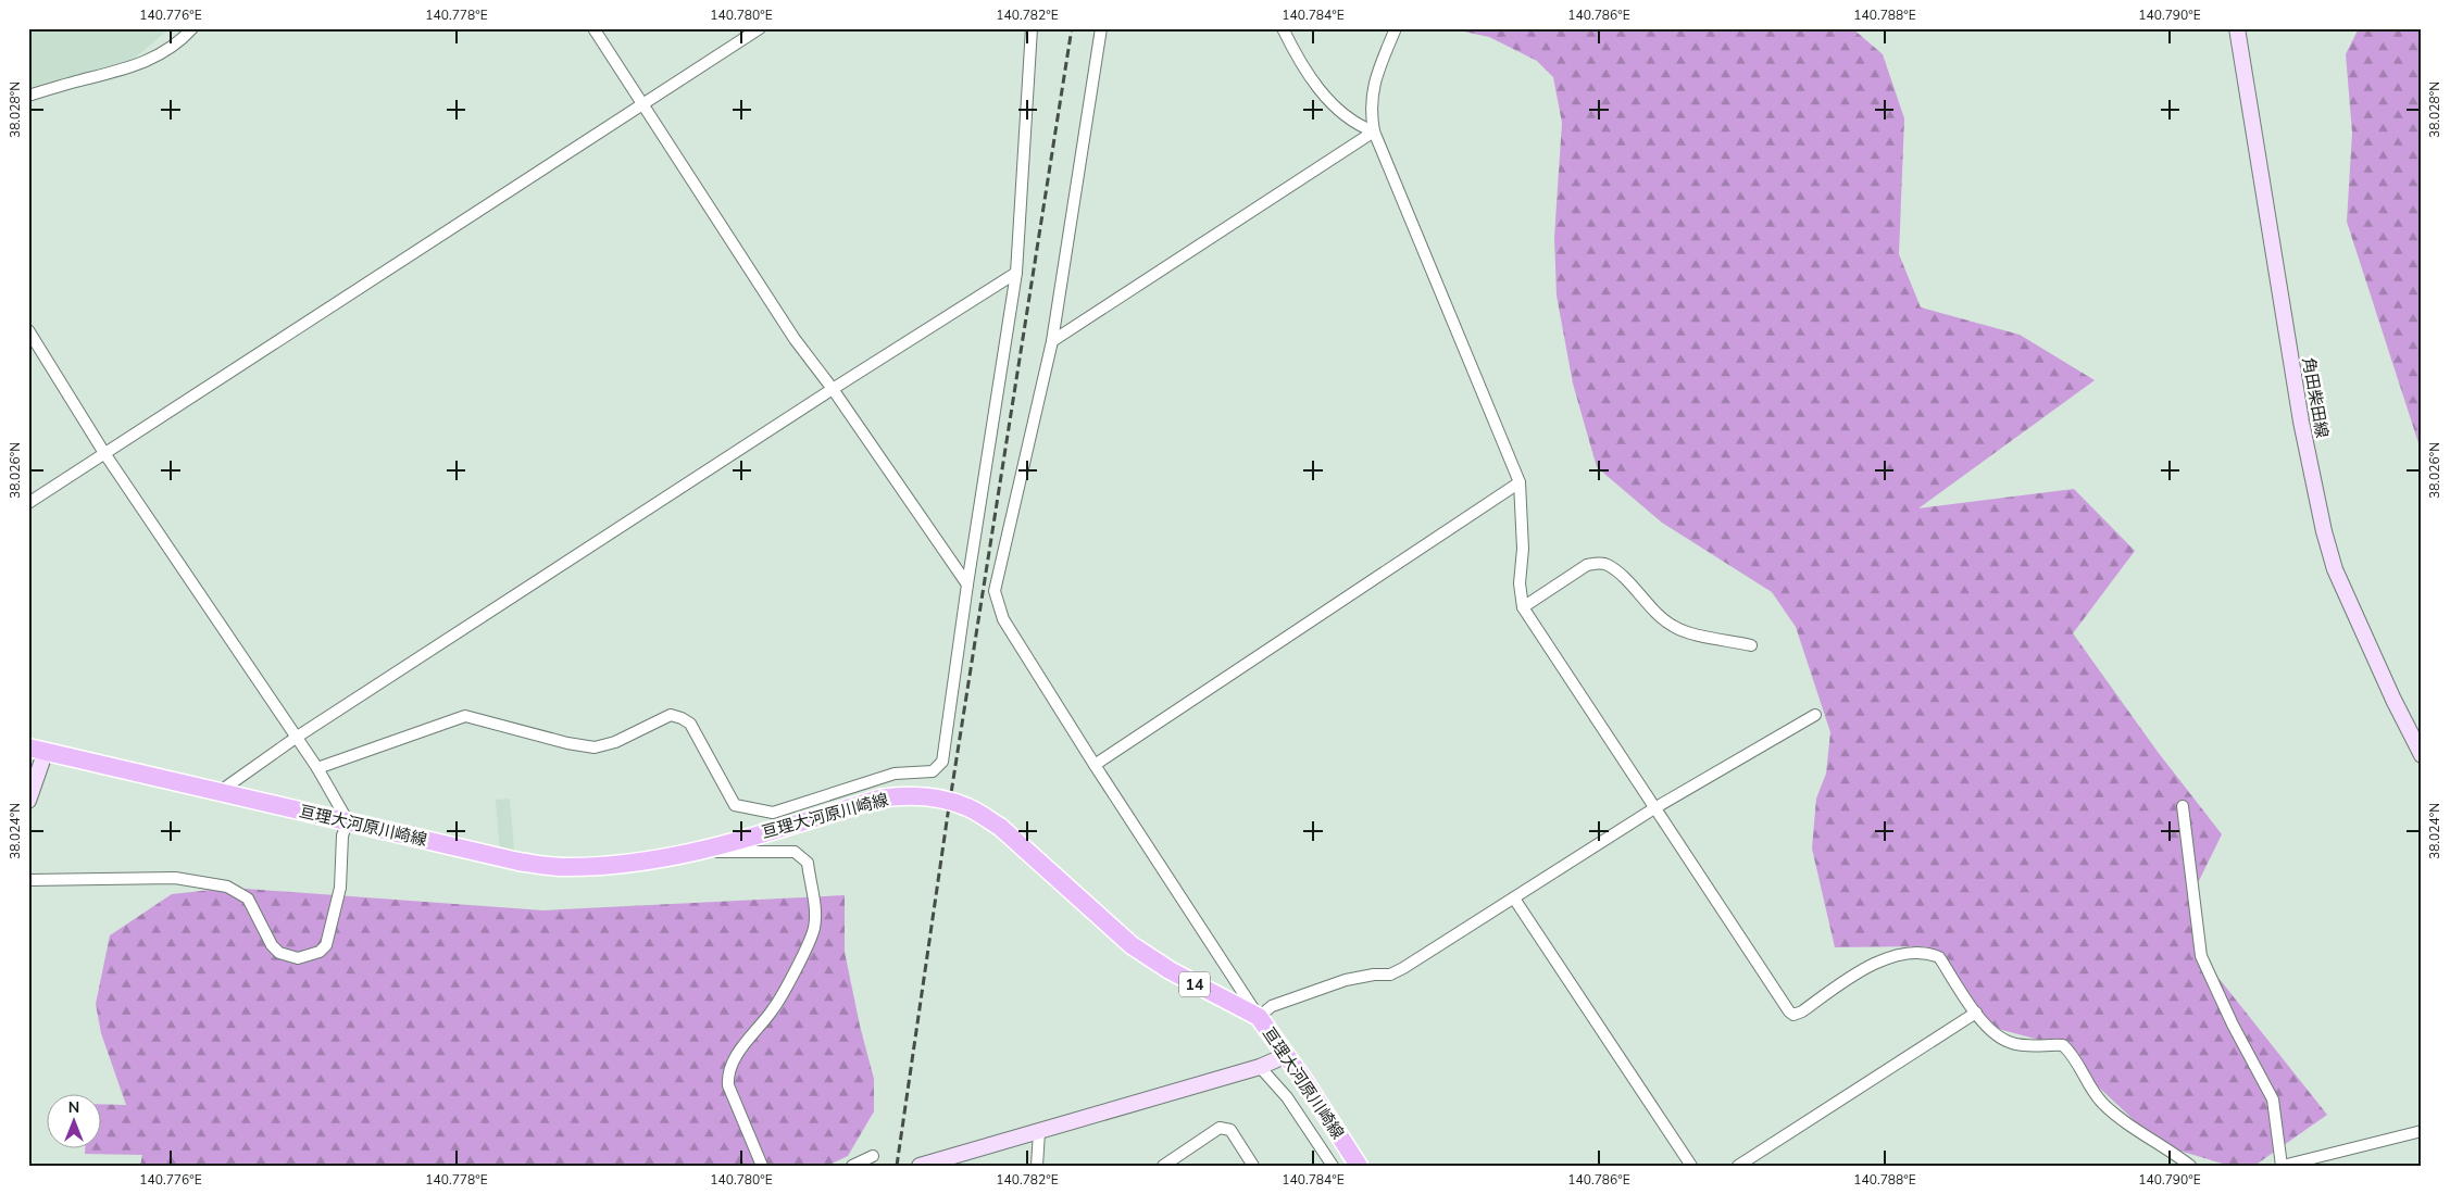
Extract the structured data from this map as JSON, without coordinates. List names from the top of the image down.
{
  "streets": {
    "main road": ["角田柴田線", "亘理大河原川崎線", "14"]
  },
  "north": "top",
  "coordinates": [
    "140.776°E",
    "140.778°E",
    "140.780°E",
    "140.782°E",
    "140.784°E",
    "140.786°E",
    "140.788°E",
    "140.790°E",
    "38.028°N",
    "38.026°N",
    "38.024°N"
  ]
}
